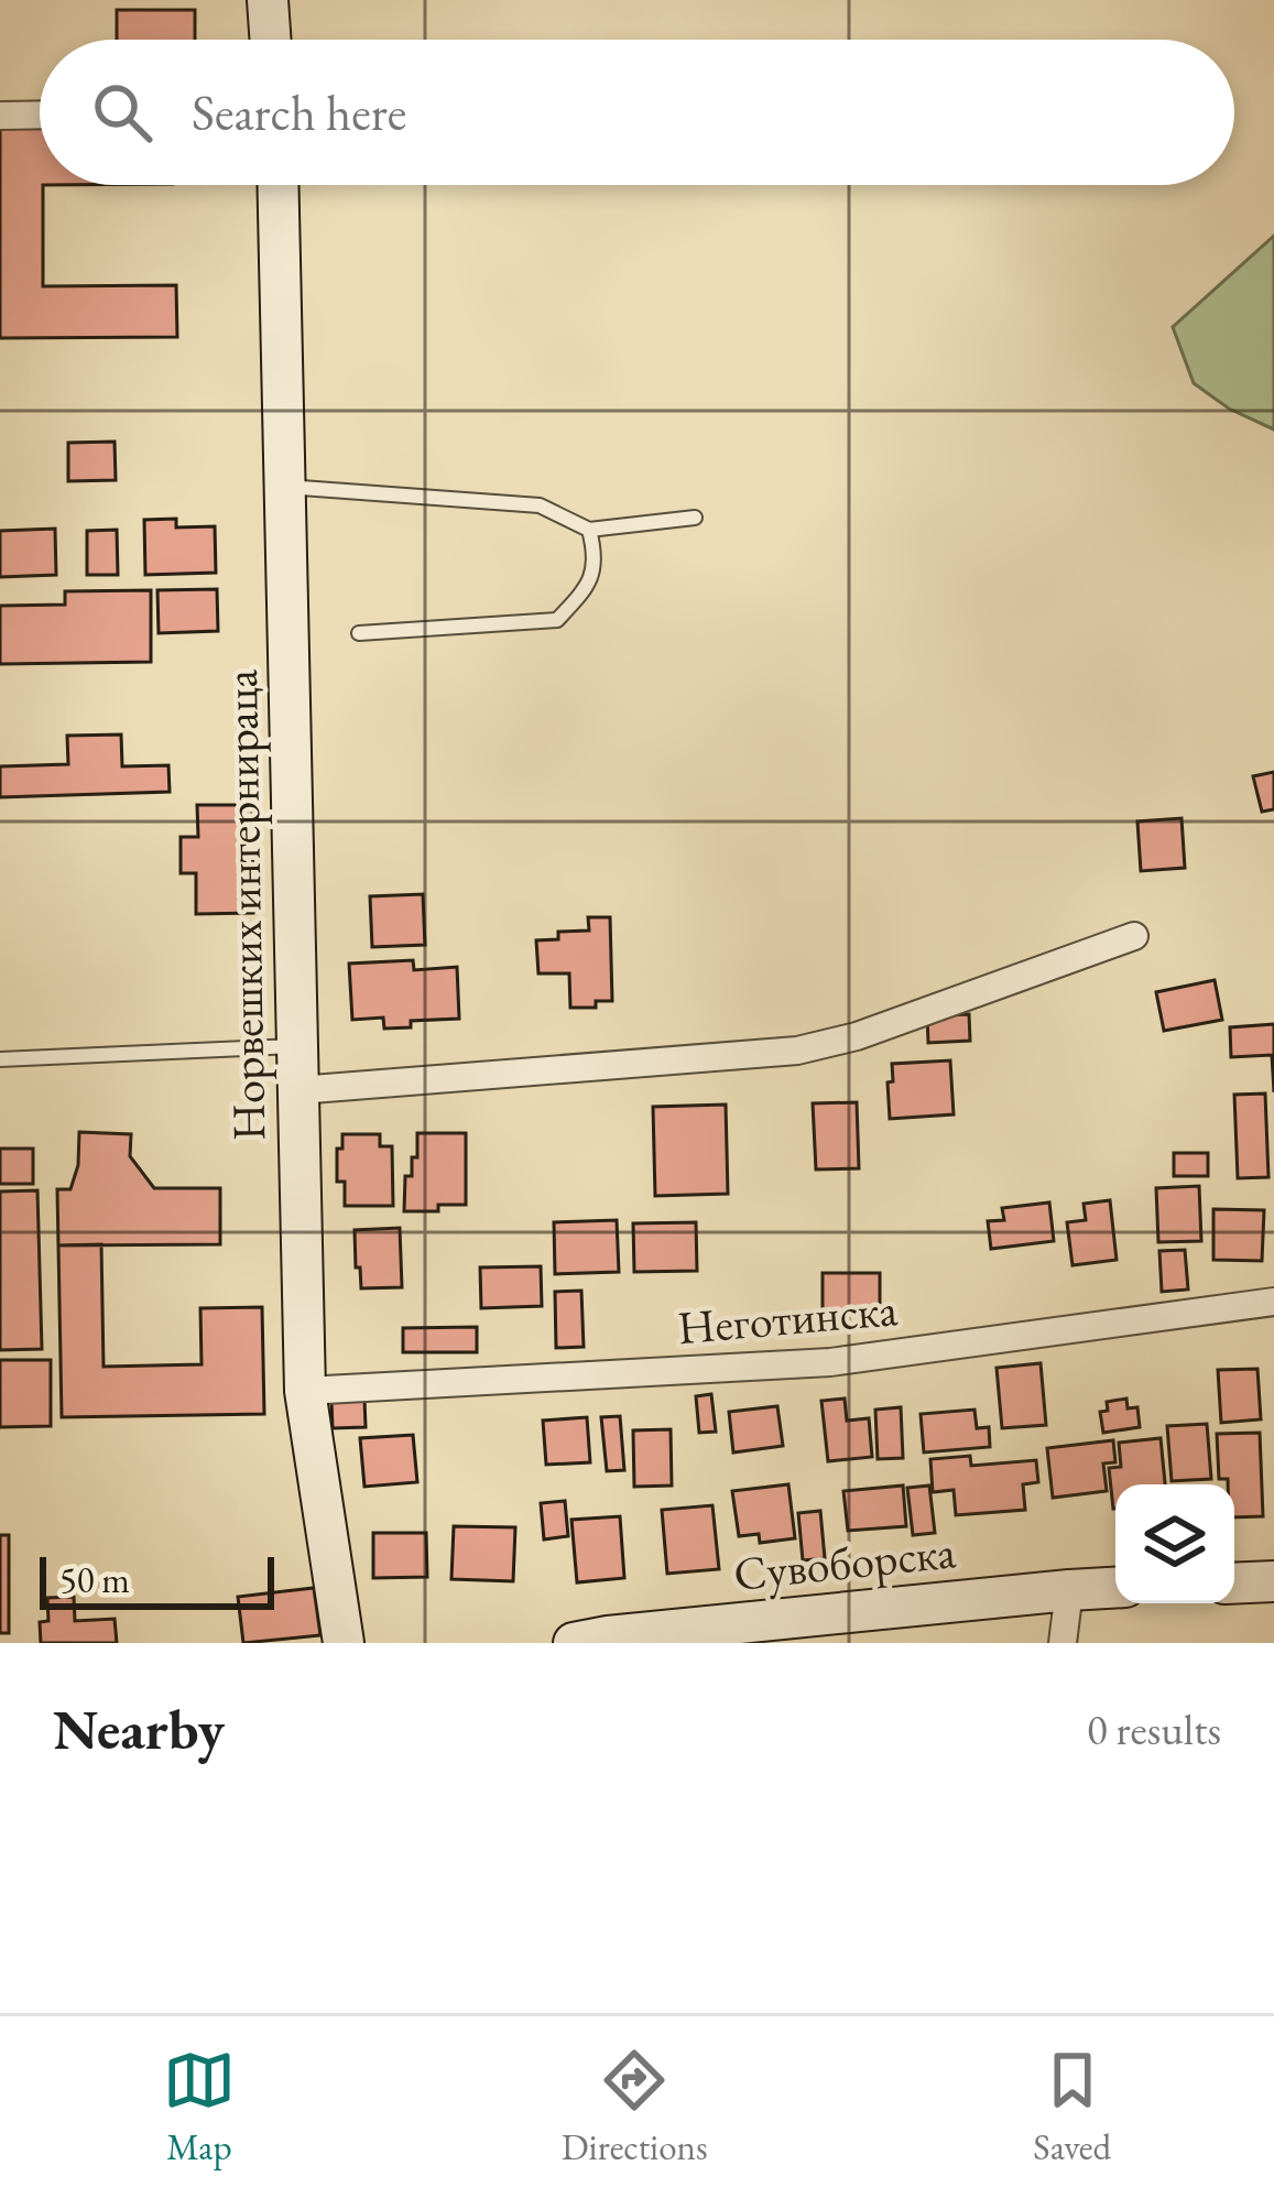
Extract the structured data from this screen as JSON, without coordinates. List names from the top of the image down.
{
  "streets": {
    "street": ["Норвешких интернираца", "Неготинска", "Сувоборска"]
  },
  "crossings": [
    ["Норвешких интернираца", "Неготинска"]
  ],
  "scale_bar": "50 m",
  "page": {
    "search": "Search here",
    "scale": "50 m",
    "heading": ["Nearby", "0 results"],
    "nav": ["Map", "Directions", "Saved"]
  }
}
